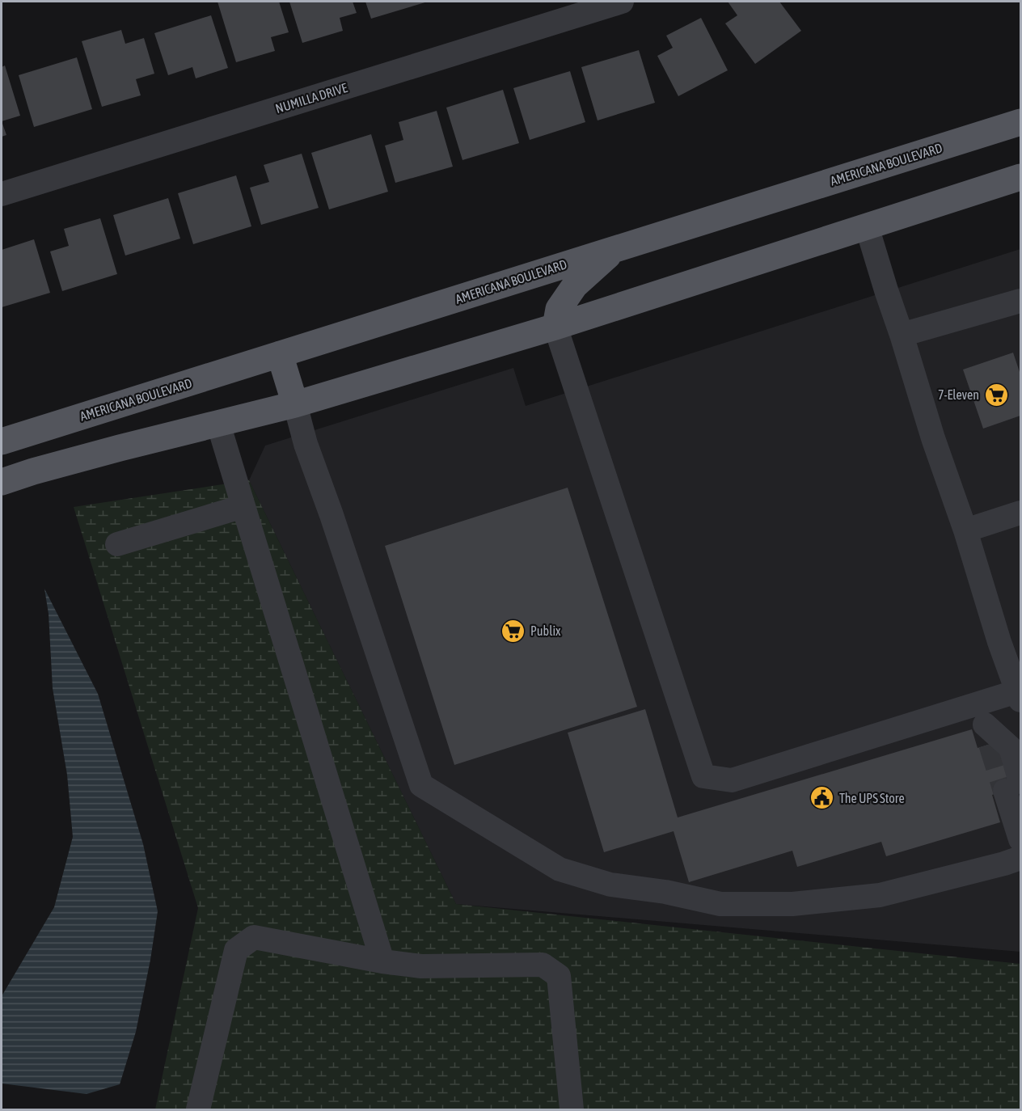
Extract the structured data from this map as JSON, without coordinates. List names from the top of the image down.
{
  "streets": {
    "main road": ["AMERICANA BOULEVARD"],
    "street": ["NUMILLA DRIVE"]
  },
  "places": {
    "supermarket": ["7-Eleven", "Publix"],
    "public building": ["The UPS Store"]
  }
}
